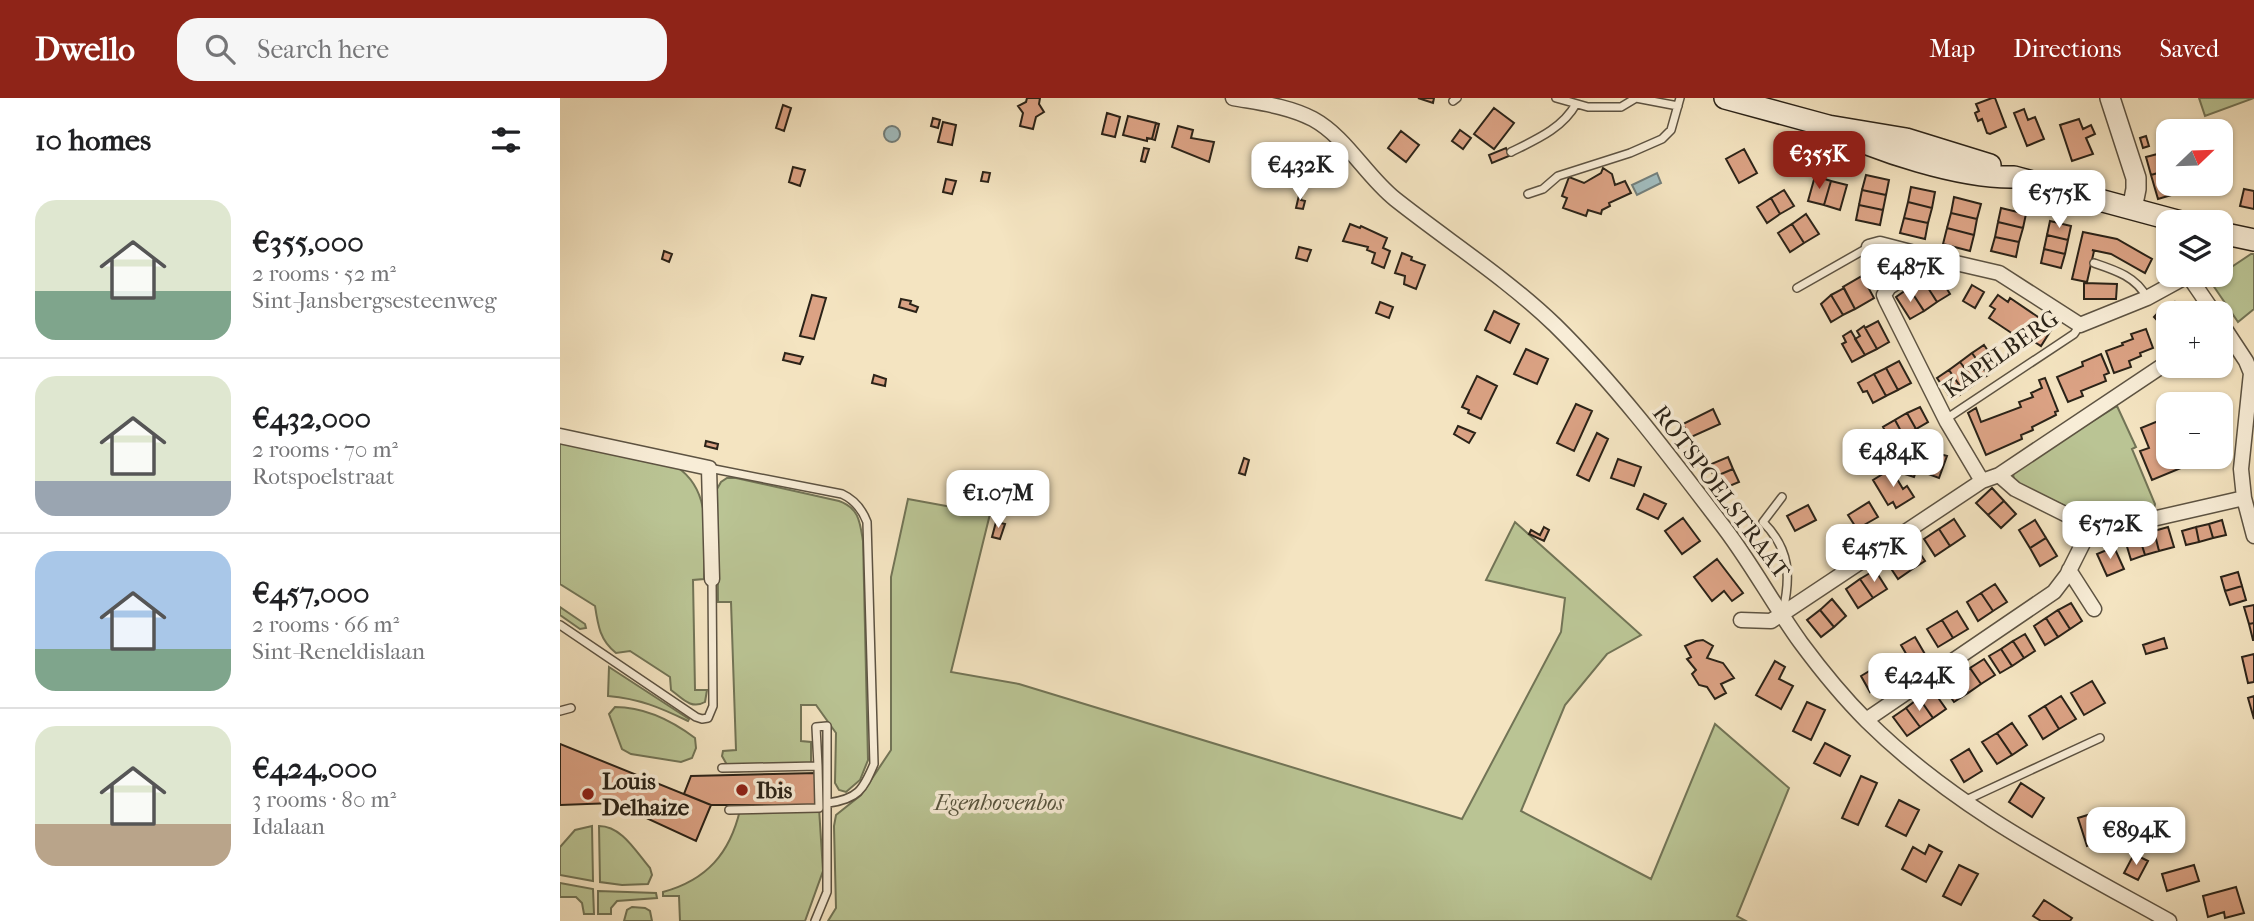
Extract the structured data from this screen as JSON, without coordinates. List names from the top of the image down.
{
  "streets": {
    "street": ["KAPELBERG", "ROTSPOELSTRAAT"]
  },
  "parks": ["Egenhovenbos"],
  "places": ["Ibis", "Louis Delhaize"],
  "north": "top right",
  "page": {
    "header": "Dwello",
    "search": "Search here",
    "nav": ["Map", "Directions", "Saved"],
    "heading": "10 homes",
    "map_buttons": ["+", "−"],
    "price": [
      "€355K",
      "€432K",
      "€575K",
      "€487K",
      "€484K",
      "€1.07M",
      "€572K",
      "€457K",
      "€424K",
      "€894K"
    ],
    "list": [
      {
        "name": "€355,000",
        "note": "2 rooms · 52 m² · Sint-Jansbergsesteenweg"
      },
      {
        "name": "€432,000",
        "note": "2 rooms · 70 m² · Rotspoelstraat"
      },
      {
        "name": "€457,000",
        "note": "2 rooms · 66 m² · Sint-Reneldislaan"
      },
      {
        "name": "€424,000",
        "note": "3 rooms · 80 m² · Idalaan"
      }
    ]
  }
}
